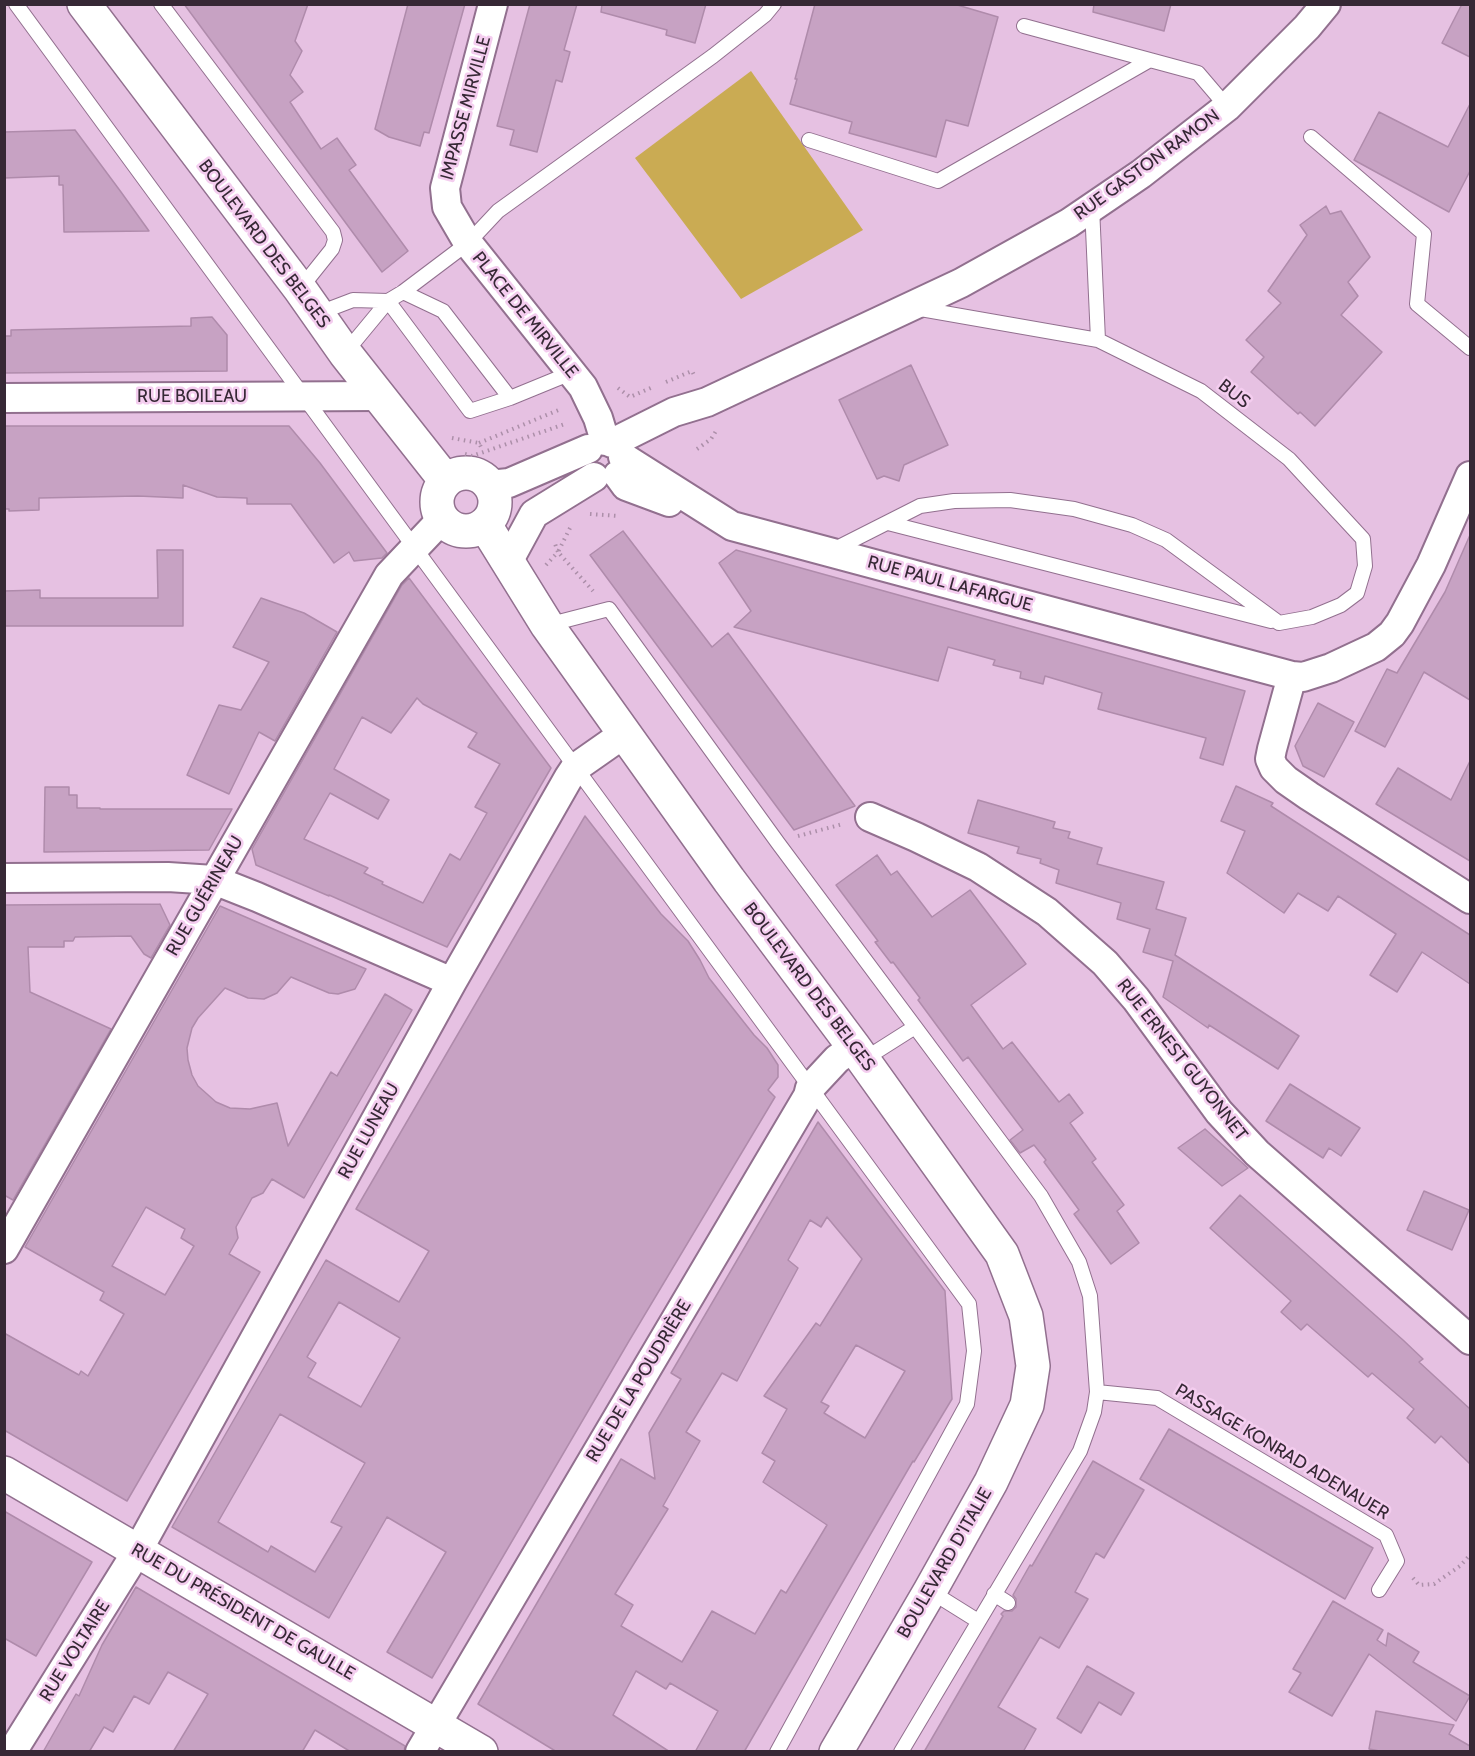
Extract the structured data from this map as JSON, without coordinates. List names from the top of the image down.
{
  "streets": {
    "main road": ["BOULEVARD DES BELGES", "BOULEVARD D'ITALIE", "RUE DU PRÉSIDENT DE GAULLE"],
    "street": [
      "IMPASSE MIRVILLE",
      "RUE GASTON RAMON",
      "PLACE DE MIRVILLE",
      "RUE BOILEAU",
      "RUE PAUL LAFARGUE",
      "RUE GUÉRINEAU",
      "RUE ERNEST GUYONNET",
      "RUE LUNEAU",
      "RUE DE LA POUDRIÈRE",
      "RUE VOLTAIRE"
    ],
    "lane": ["BUS", "PASSAGE KONRAD ADENAUER"]
  },
  "crossings": [
    ["IMPASSE MIRVILLE", "PLACE DE MIRVILLE"],
    ["RUE GASTON RAMON", "PLACE DE MIRVILLE"],
    ["RUE GASTON RAMON", "BUS"],
    ["RUE GASTON RAMON", "RUE PAUL LAFARGUE"],
    ["BOULEVARD DES BELGES", "RUE BOILEAU"],
    ["BOULEVARD DES BELGES", "RUE GUÉRINEAU"],
    ["BOULEVARD DES BELGES", "RUE LUNEAU"],
    ["BOULEVARD DES BELGES", "RUE DE LA POUDRIÈRE"],
    ["BOULEVARD DES BELGES", "BOULEVARD D'ITALIE"],
    ["PLACE DE MIRVILLE", "RUE PAUL LAFARGUE"],
    ["RUE LUNEAU", "RUE DU PRÉSIDENT DE GAULLE"],
    ["RUE LUNEAU", "RUE VOLTAIRE"],
    ["RUE DE LA POUDRIÈRE", "RUE DU PRÉSIDENT DE GAULLE"],
    ["RUE DU PRÉSIDENT DE GAULLE", "RUE VOLTAIRE"]
  ]
}
